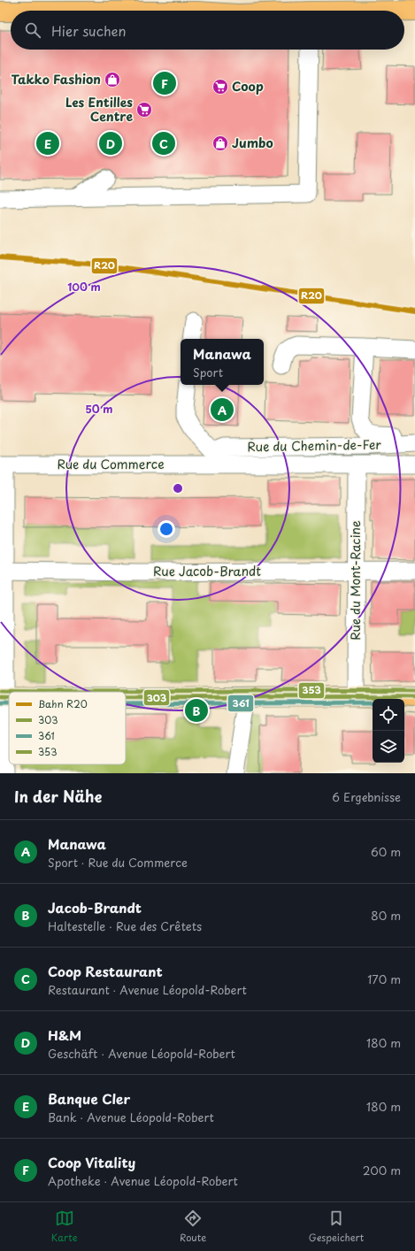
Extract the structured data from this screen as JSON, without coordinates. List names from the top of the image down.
{
  "streets": {
    "street": [
      "Rue du Chemin-de-Fer",
      "Rue du Commerce",
      "Rue Jacob-Brandt",
      "Rue du Mont-Racine"
    ]
  },
  "crossings": [
    ["Rue du Chemin-de-Fer", "Rue du Commerce"],
    ["Rue du Commerce", "Rue du Mont-Racine"],
    ["Rue Jacob-Brandt", "Rue du Mont-Racine"]
  ],
  "places": {
    "shop": ["Takko Fashion", "Jumbo"],
    "supermarket": ["Coop", "Les Entilles Centre"]
  },
  "lines": [
    "rail line R20",
    "transit line 353",
    "transit line 303",
    "transit line 361"
  ],
  "legend": [
    "Bahn R20",
    "303",
    "361",
    "353"
  ],
  "page": {
    "search": "Hier suchen",
    "pins": [
      "F",
      "C",
      "D",
      "E",
      "A",
      "B"
    ],
    "popup": ["Manawa", "Sport"],
    "heading": ["In der Nähe", "6 Ergebnisse"],
    "list": [
      {
        "mark": "A",
        "name": "Manawa",
        "note": "Sport · Rue du Commerce",
        "value": "60 m"
      },
      {
        "mark": "B",
        "name": "Jacob-Brandt",
        "note": "Haltestelle · Rue des Crêtets",
        "value": "80 m"
      },
      {
        "mark": "C",
        "name": "Coop Restaurant",
        "note": "Restaurant · Avenue Léopold-Robert",
        "value": "170 m"
      },
      {
        "mark": "D",
        "name": "H&M",
        "note": "Geschäft · Avenue Léopold-Robert",
        "value": "180 m"
      },
      {
        "mark": "E",
        "name": "Banque Cler",
        "note": "Bank · Avenue Léopold-Robert",
        "value": "180 m"
      },
      {
        "mark": "F",
        "name": "Coop Vitality",
        "note": "Apotheke · Avenue Léopold-Robert",
        "value": "200 m"
      }
    ],
    "nav": ["Karte", "Route", "Gespeichert"]
  },
  "rings": ["100 m", "50 m"]
}
